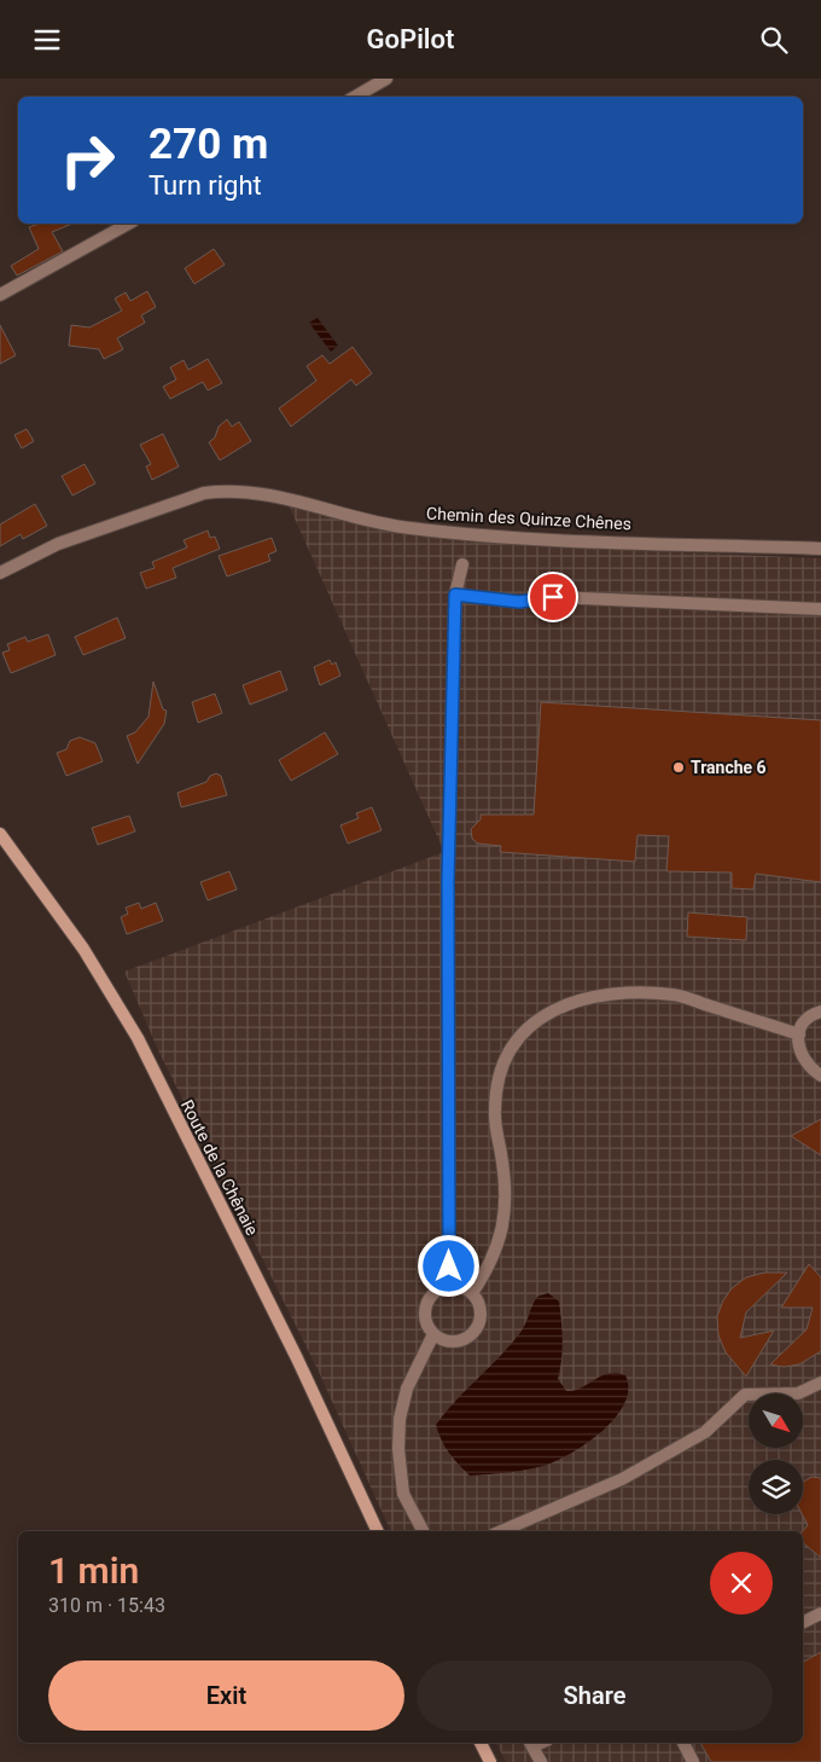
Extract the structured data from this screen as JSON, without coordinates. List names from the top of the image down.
{
  "streets": {
    "street": ["Chemin des Quinze Chênes", "Route de la Chênaie"]
  },
  "places": ["Tranche 6"],
  "north": "bottom right",
  "page": {
    "header": "GoPilot",
    "turn": ["270 m", "Turn right"],
    "heading": ["1 min", "310 m · 15:43"],
    "buttons": ["Exit", "Share"]
  }
}
